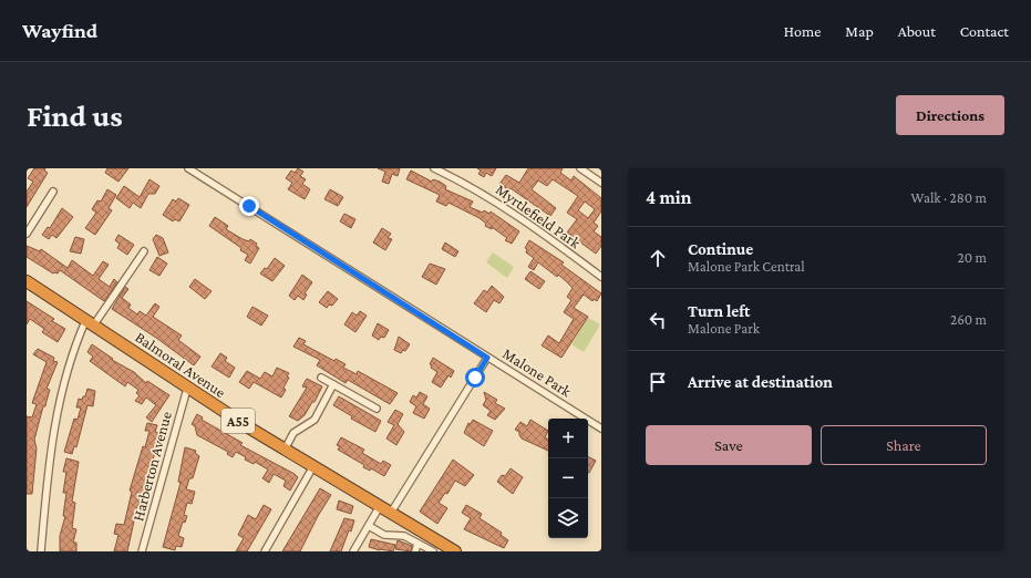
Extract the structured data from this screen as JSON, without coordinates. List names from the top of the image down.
{
  "streets": {
    "highway": ["Balmoral Avenue", "A55"],
    "street": ["Myrtlefield Park", "Malone Park", "Harberton Avenue"]
  },
  "crossings": [
    ["Balmoral Avenue", "Harberton Avenue"]
  ],
  "page": {
    "header": "Wayfind",
    "nav": [
      "Home",
      "Map",
      "About",
      "Contact"
    ],
    "buttons": [
      "Directions",
      ["Save", "Share"]
    ],
    "title": "Find us",
    "heading": ["4 min", "Walk · 280 m"],
    "list": [
      ["Continue", "Malone Park Central", "20 m"],
      ["Turn left", "Malone Park", "260 m"],
      "Arrive at destination"
    ],
    "map_buttons": ["+", "−"]
  }
}
